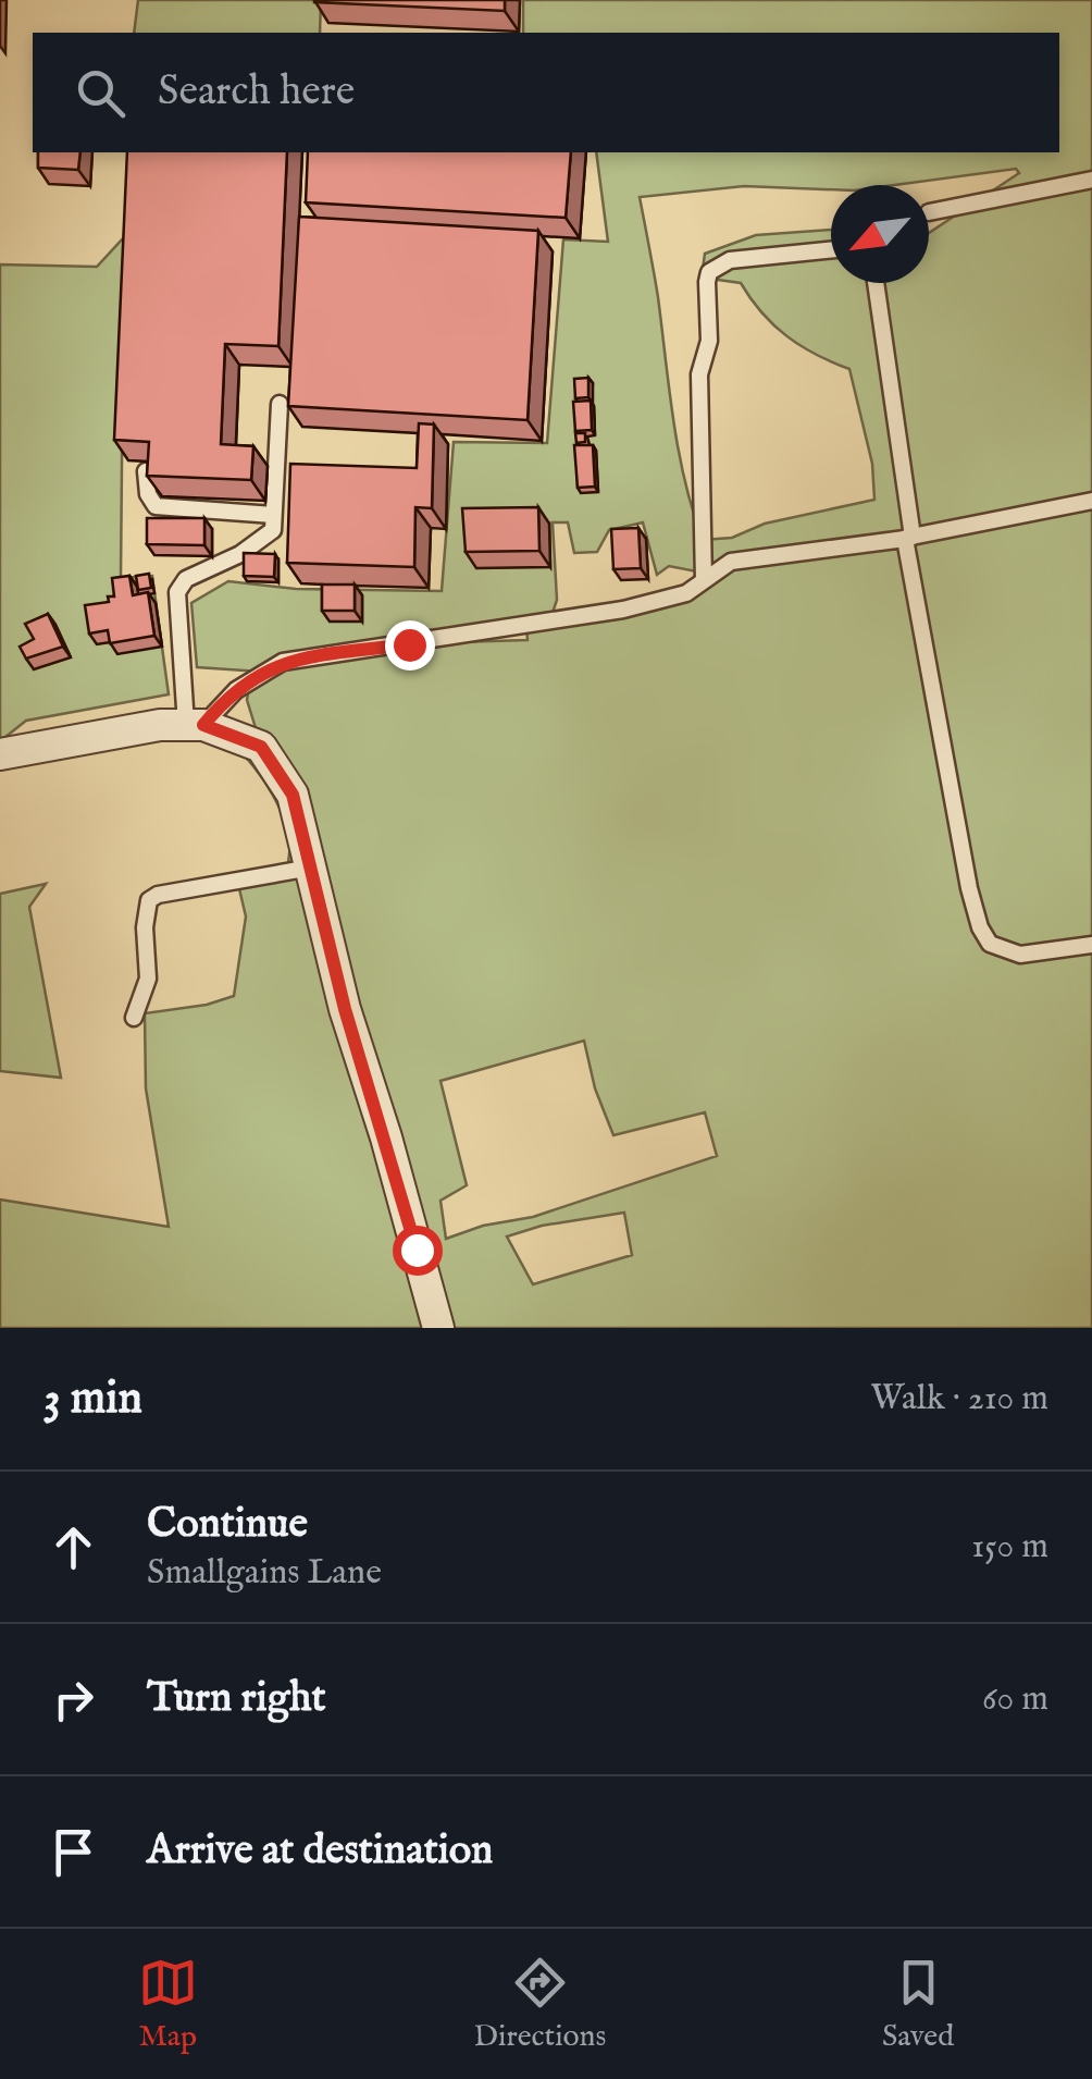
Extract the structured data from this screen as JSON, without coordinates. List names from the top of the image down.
{
  "north": "bottom left",
  "page": {
    "search": "Search here",
    "heading": ["3 min", "Walk · 210 m"],
    "list": [
      ["Continue", "Smallgains Lane", "150 m"],
      ["Turn right", "60 m"],
      "Arrive at destination"
    ],
    "nav": ["Map", "Directions", "Saved"]
  }
}
